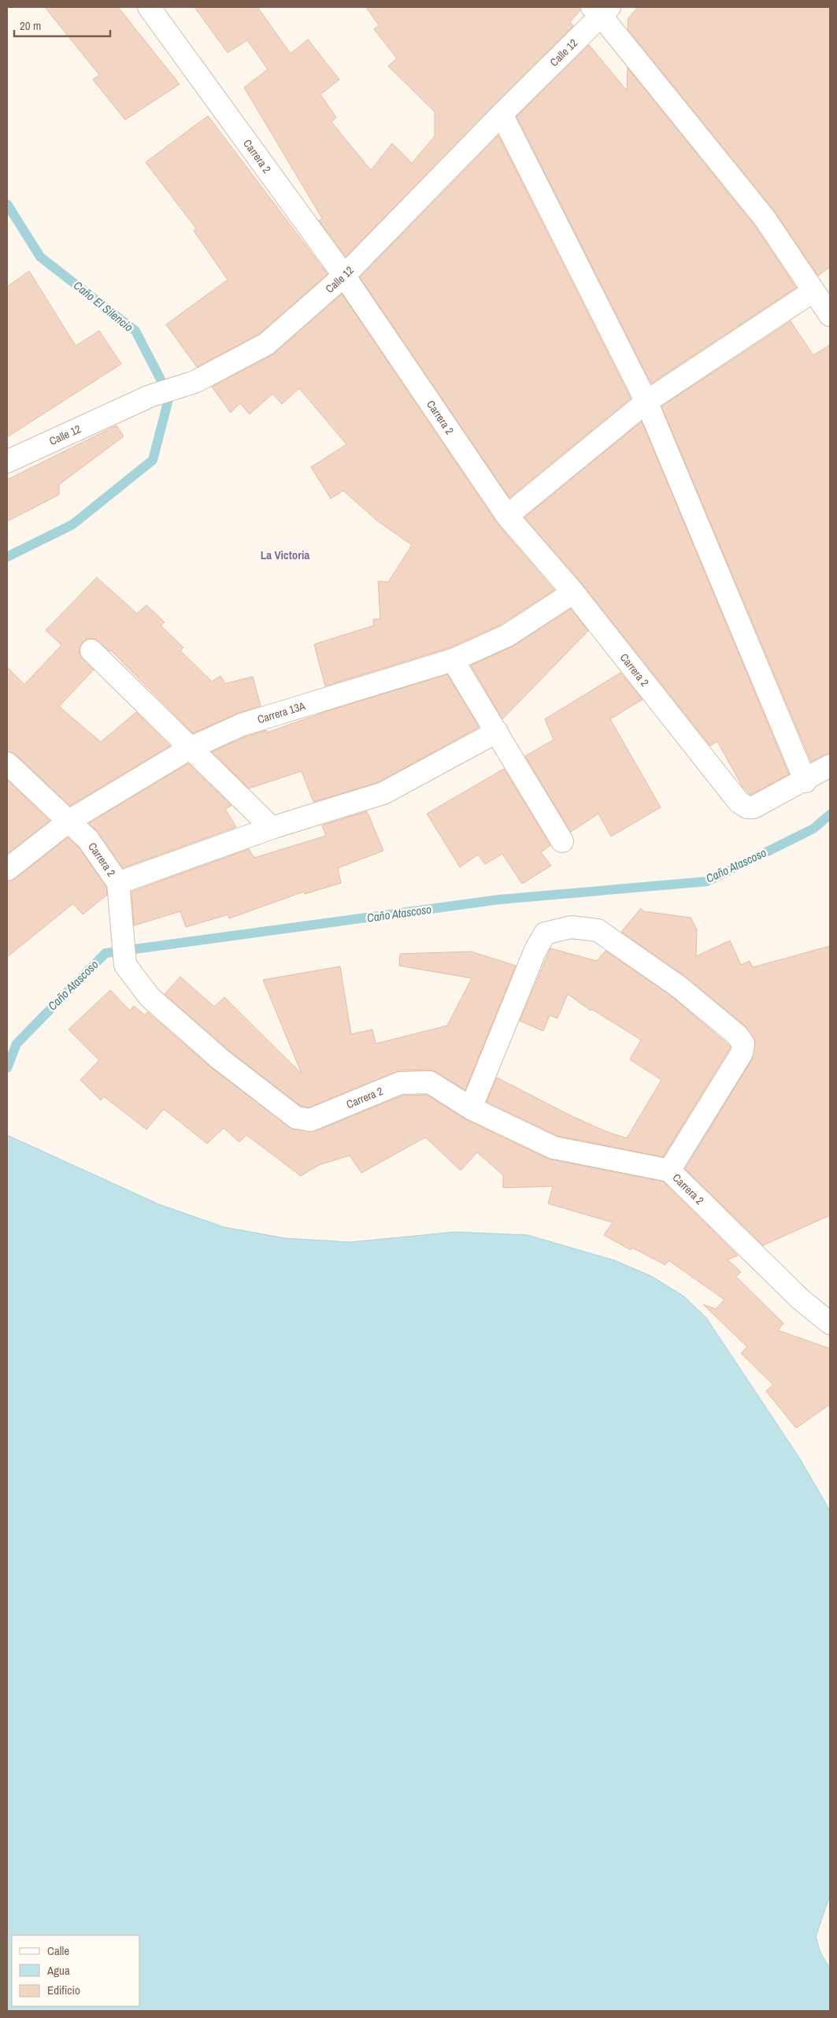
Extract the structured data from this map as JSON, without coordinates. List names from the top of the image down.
{
  "streets": {
    "street": ["Calle 12", "Carrera 2", "Carrera 13A"]
  },
  "crossings": [
    ["Calle 12", "Carrera 2"],
    ["Carrera 2", "Carrera 13A"]
  ],
  "districts": ["La Victoria"],
  "water": ["Caño El Silencio", "Caño Atascoso"],
  "legend": ["Calle", "Agua", "Edificio"],
  "scale_bar": "20 m"
}
